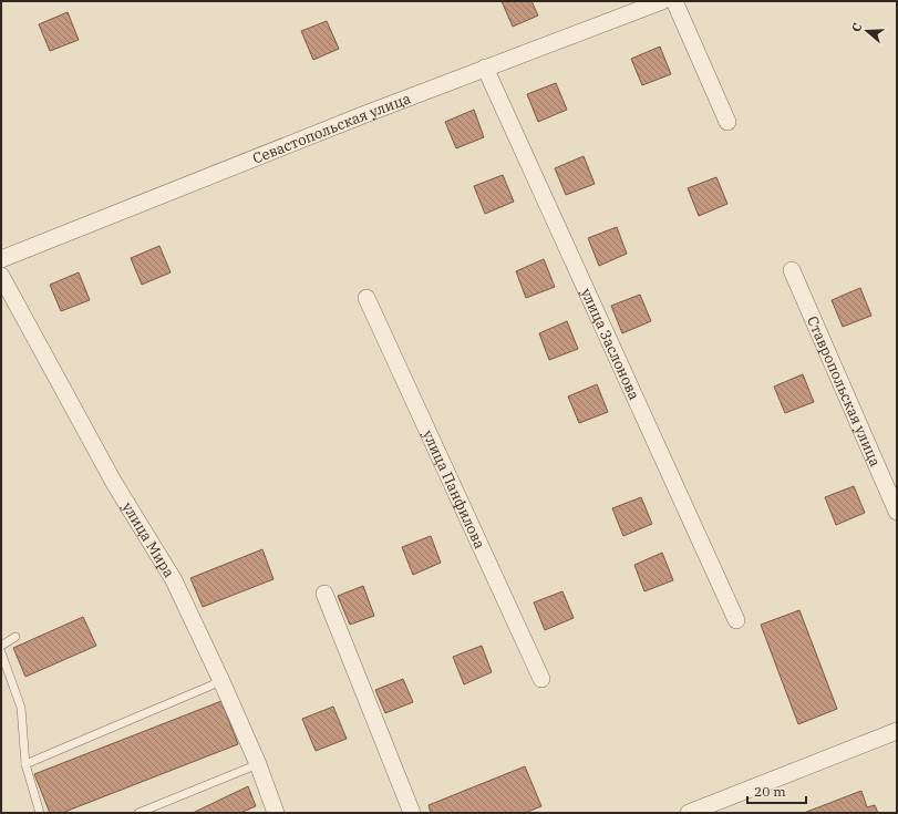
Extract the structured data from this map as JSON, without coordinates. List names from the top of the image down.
{
  "streets": {
    "street": [
      "Севастопольская улица",
      "улица Заслонова",
      "Ставропольская улица",
      "улица Панфилова",
      "улица Мира"
    ]
  },
  "crossings": [
    ["Севастопольская улица", "улица Заслонова"]
  ],
  "scale_bar": "20 m",
  "north": "left"
}
